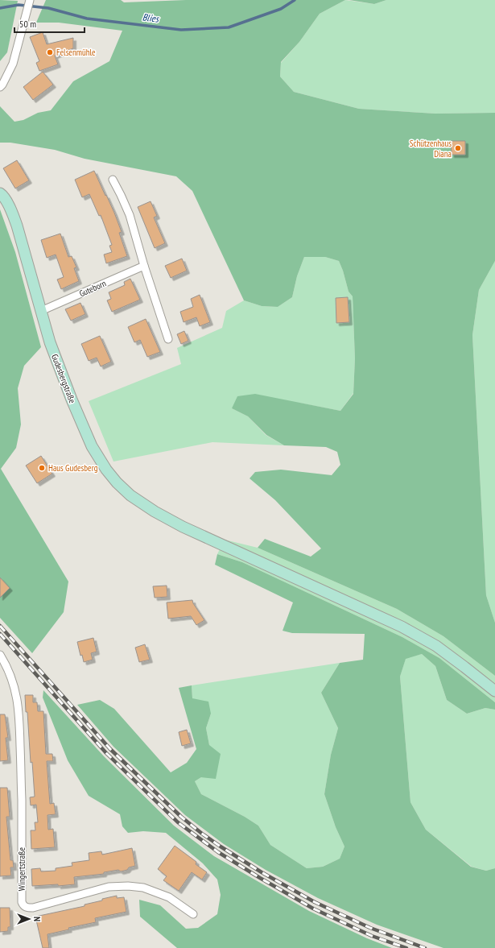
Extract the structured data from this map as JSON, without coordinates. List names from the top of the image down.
{
  "streets": {
    "main road": ["Gudesbergstraße"],
    "street": ["Guteborn", "Wingertstraße"]
  },
  "crossings": [
    ["Guteborn", "Gudesbergstraße"]
  ],
  "water": ["Blies"],
  "places": ["Felsenmühle", "Schützenhaus Diana", "Haus Gudesberg"],
  "scale_bar": "50 m",
  "north": "right"
}
